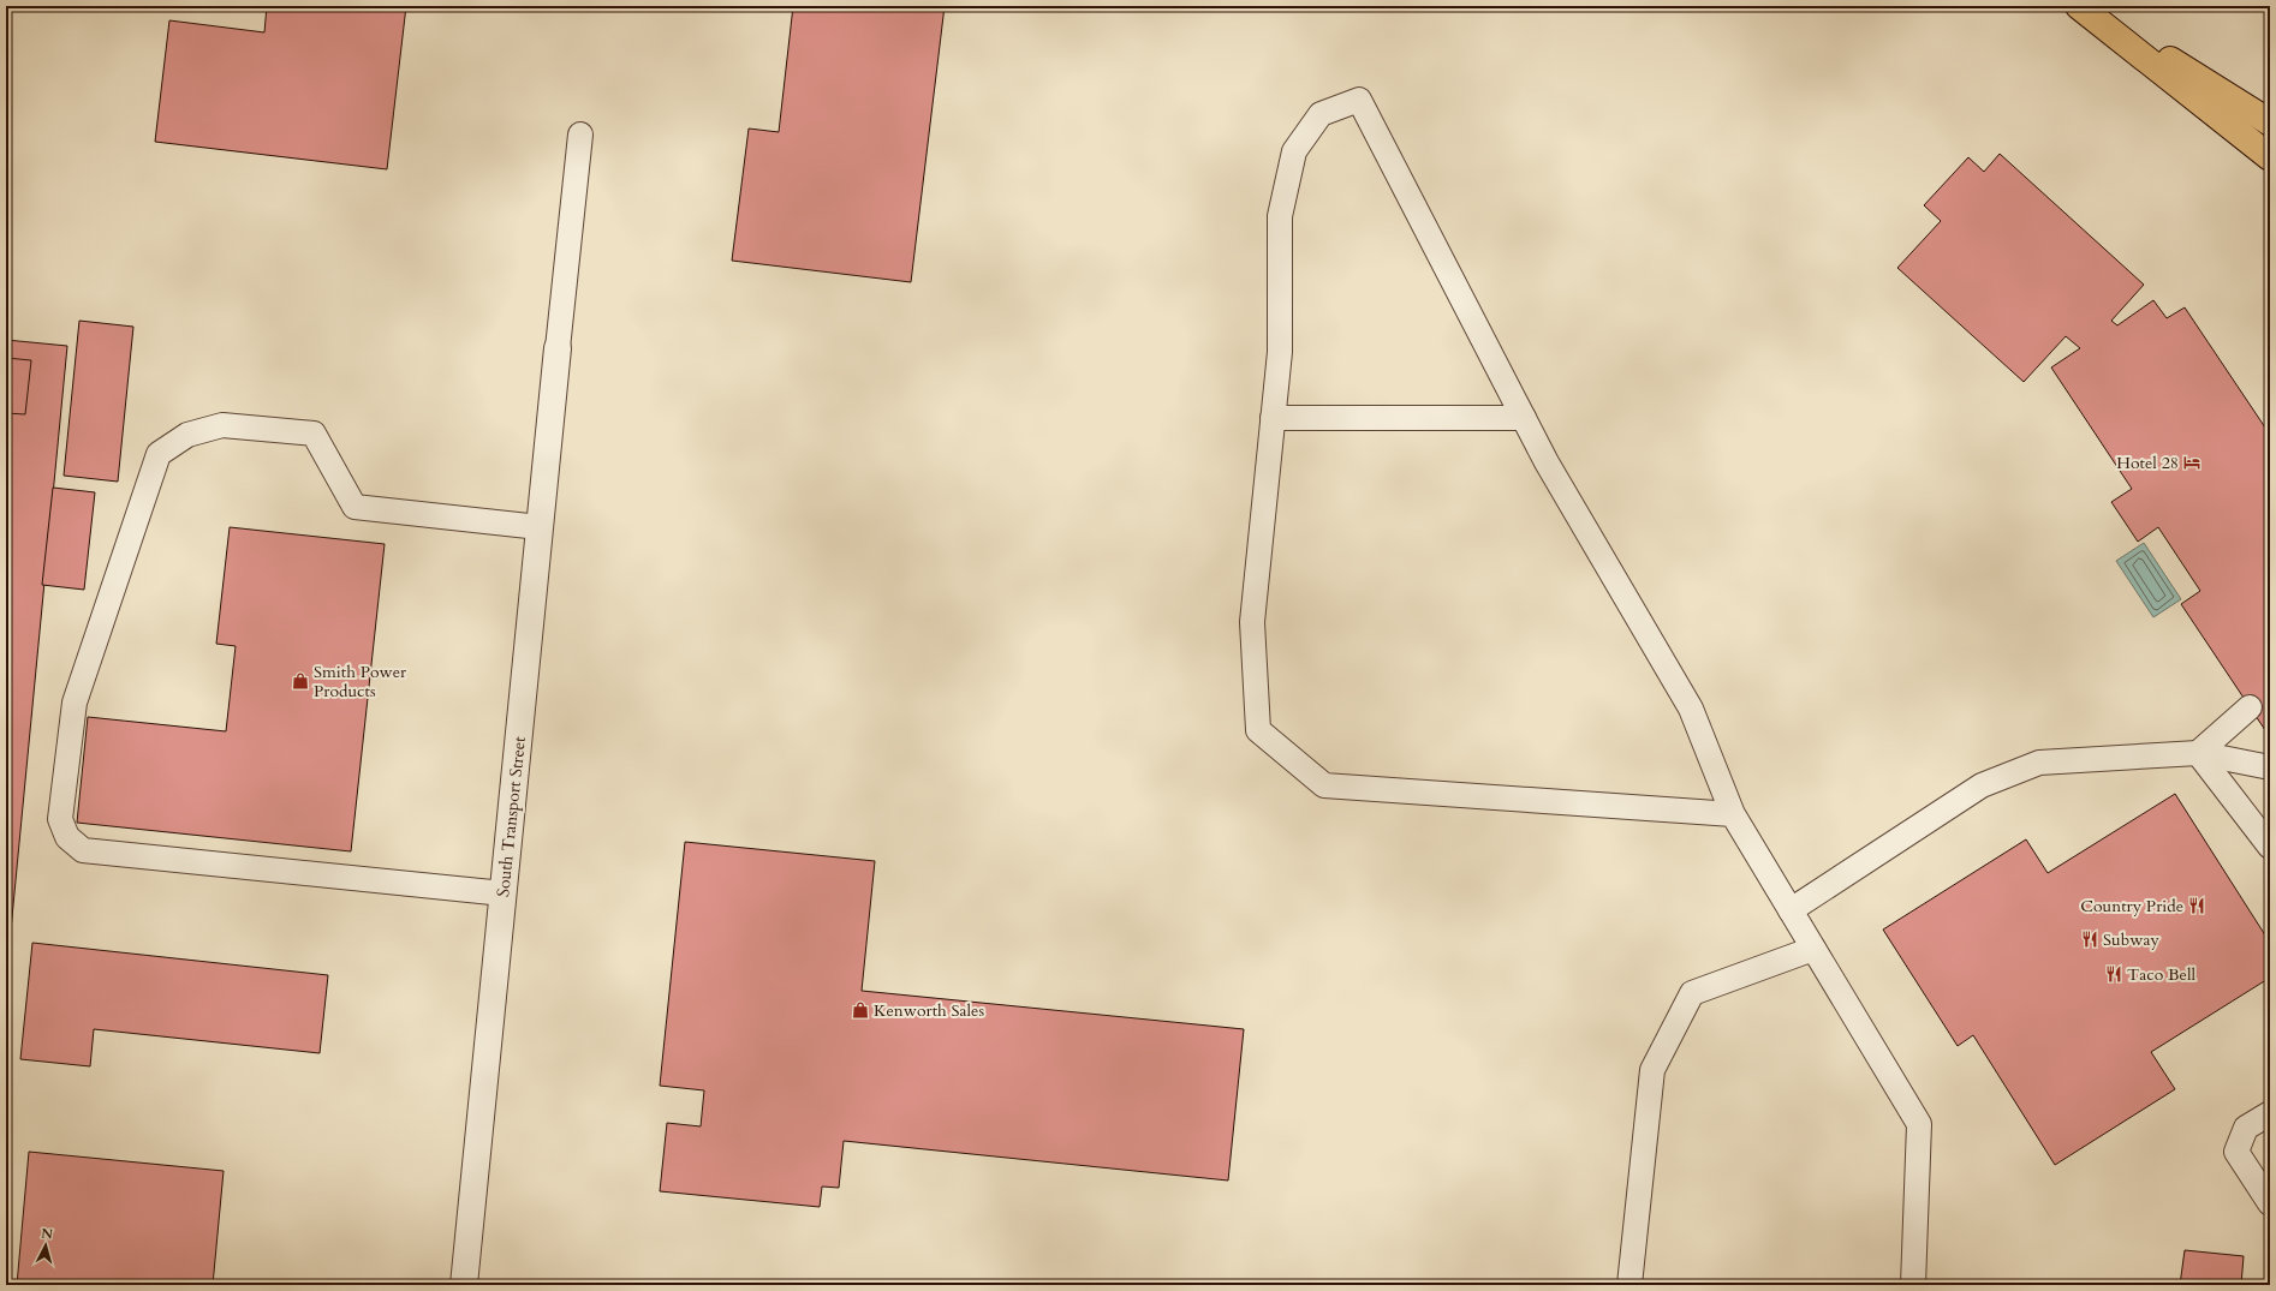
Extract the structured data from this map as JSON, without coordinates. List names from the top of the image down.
{
  "streets": {
    "street": ["South Transport Street"]
  },
  "places": {
    "hotel": ["Hotel 28"],
    "shop": ["Smith Power Products", "Kenworth Sales"],
    "restaurant": ["Country Pride", "Subway", "Taco Bell"]
  },
  "north": "top"
}
